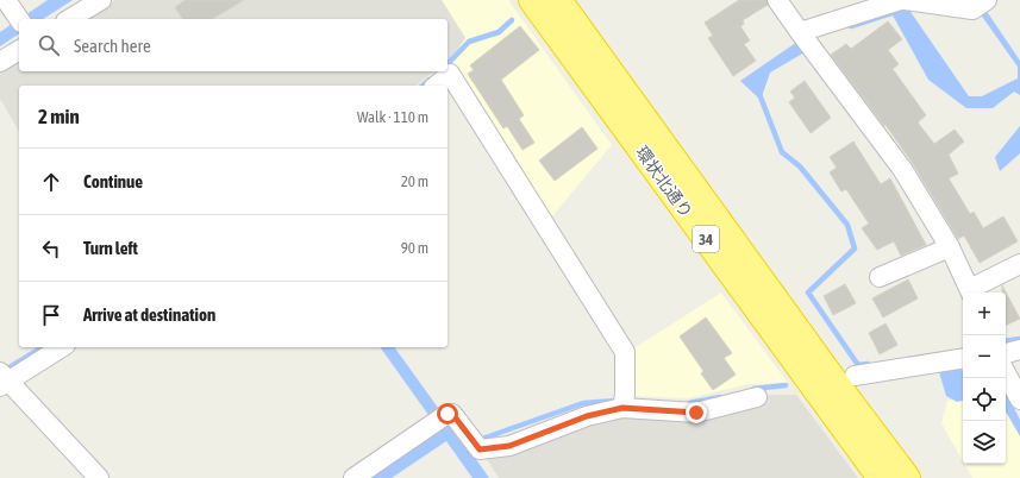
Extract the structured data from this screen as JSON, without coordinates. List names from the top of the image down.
{
  "streets": {
    "highway": ["環状北通り", "34"]
  },
  "page": {
    "search": "Search here",
    "heading": ["2 min", "Walk · 110 m"],
    "list": [
      ["Continue", "20 m"],
      ["Turn left", "90 m"],
      "Arrive at destination"
    ],
    "map_buttons": ["+", "−"]
  }
}
